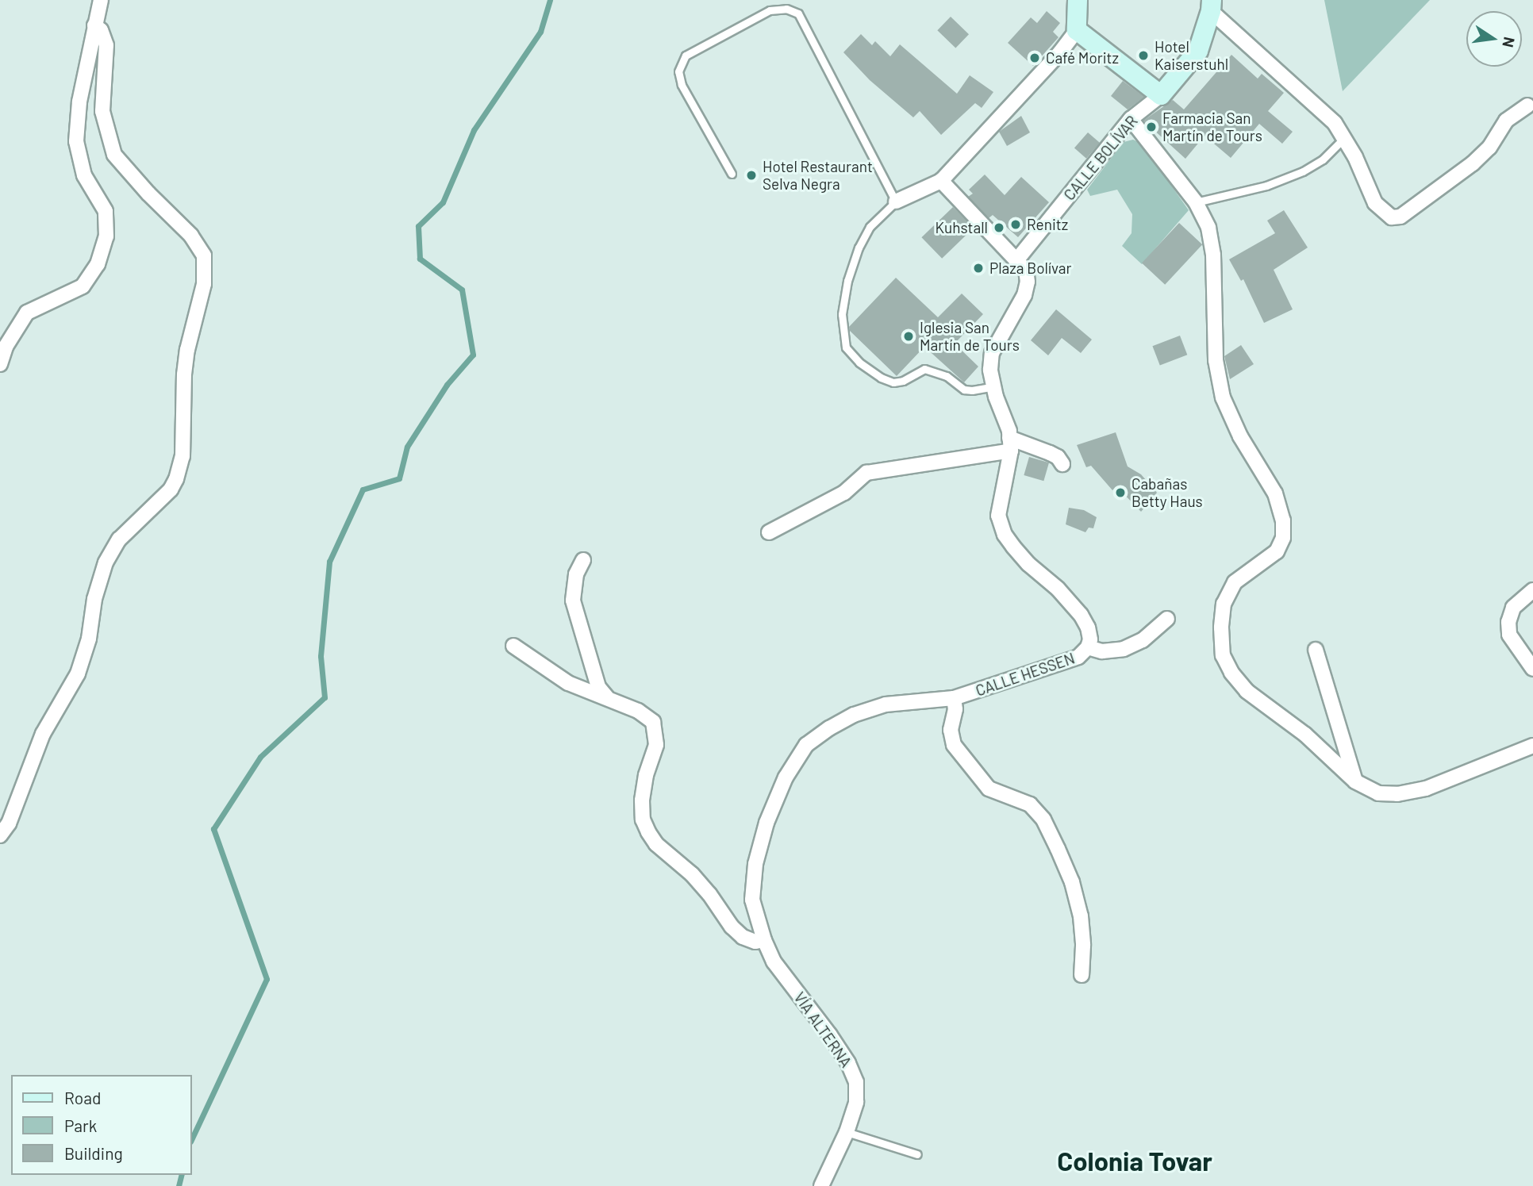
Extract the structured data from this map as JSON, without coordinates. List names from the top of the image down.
{
  "streets": {
    "street": ["CALLE BOLÍVAR", "CALLE HESSEN", "VÍA ALTERNA"]
  },
  "crossings": [
    ["CALLE BOLÍVAR", "CALLE HESSEN"],
    ["CALLE HESSEN", "VÍA ALTERNA"]
  ],
  "districts": ["Colonia Tovar"],
  "places": [
    "Hotel Kaiserstuhl",
    "Café Moritz",
    "Farmacia San Martín de Tours",
    "Hotel Restaurant Selva Negra",
    "Renitz",
    "Kuhstall",
    "Plaza Bolívar",
    "Iglesia San Martín de Tours",
    "Cabañas Betty Haus"
  ],
  "legend": ["Road", "Park", "Building"],
  "north": "right"
}
